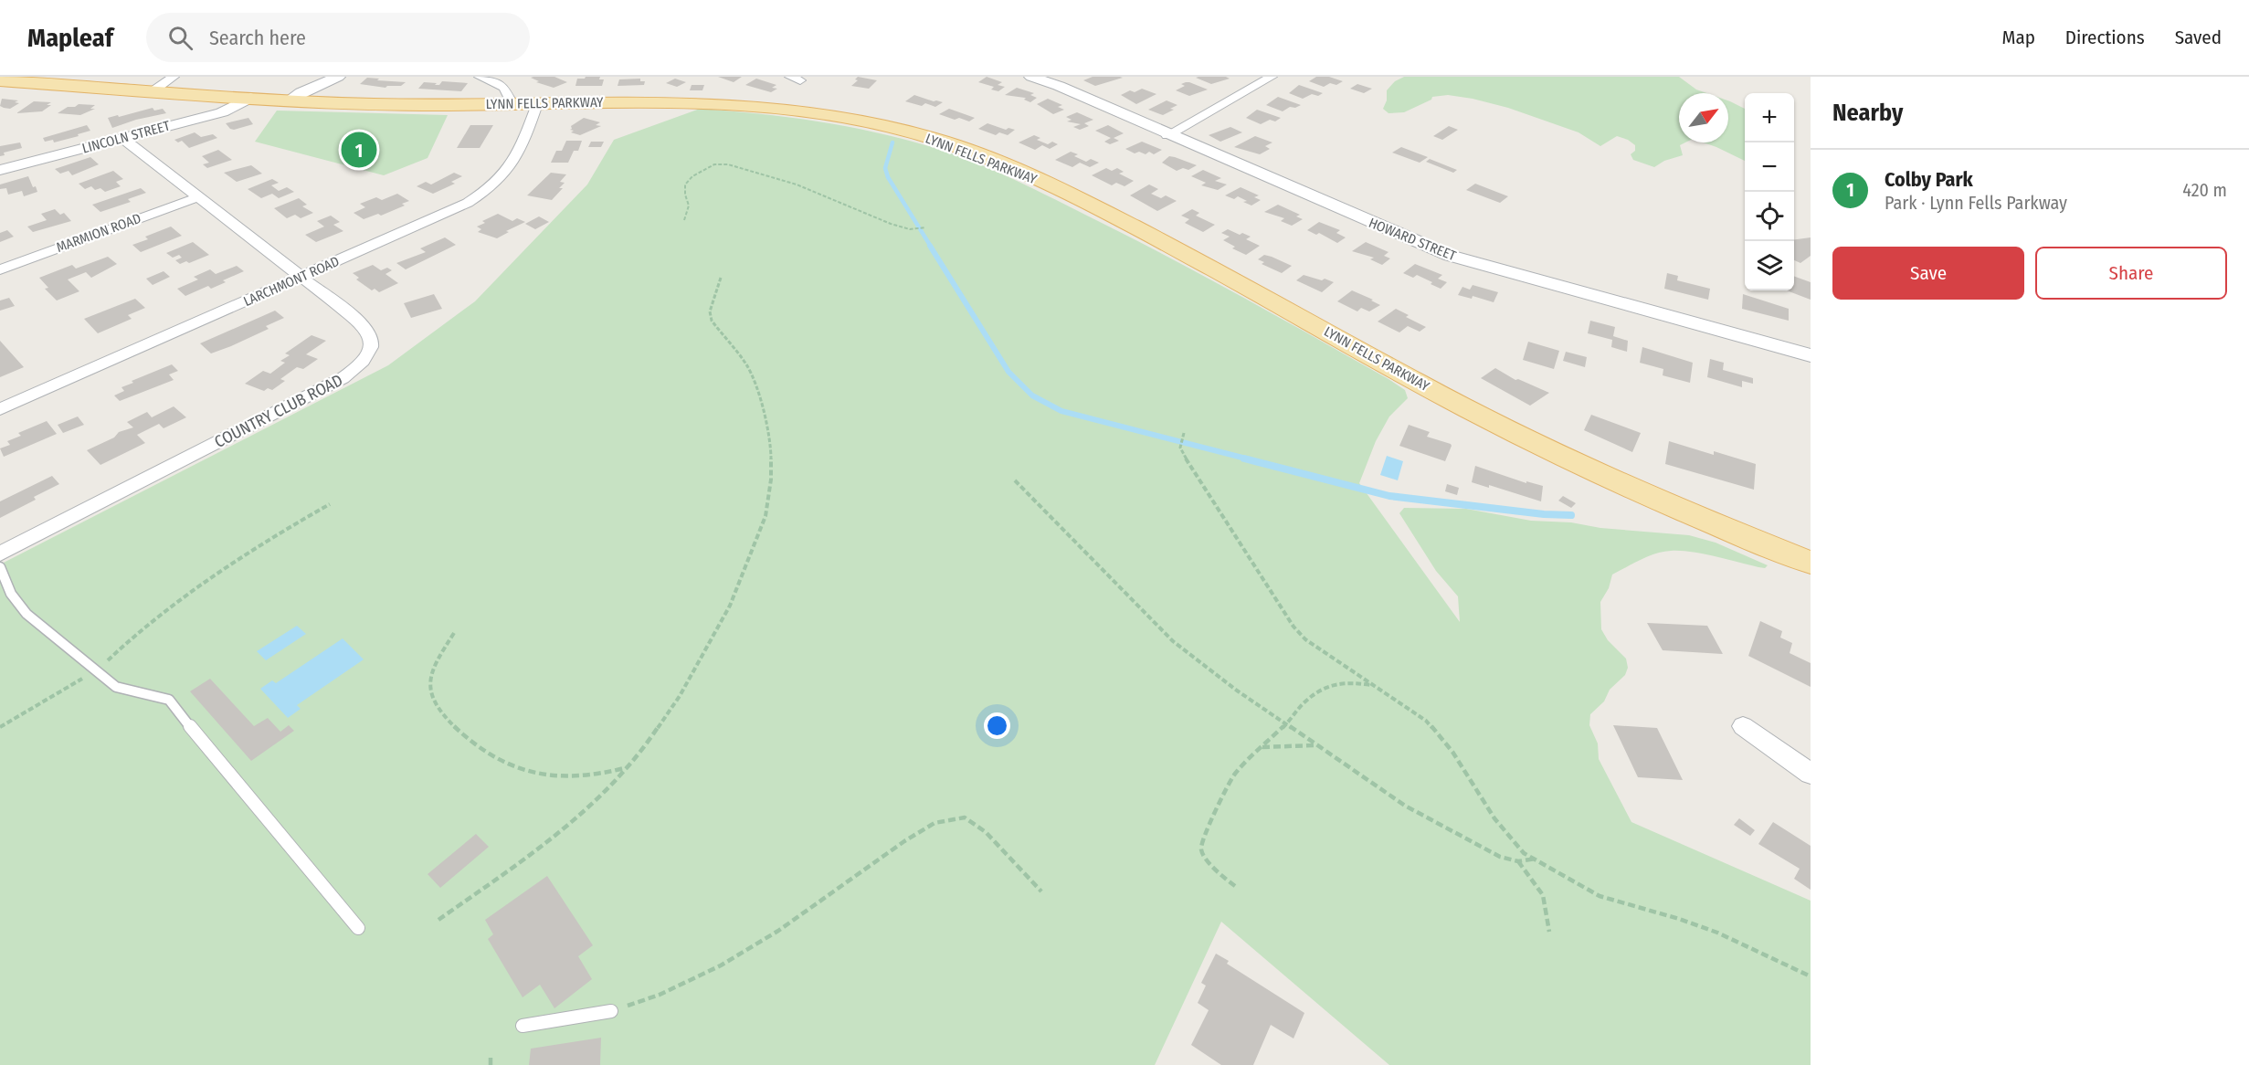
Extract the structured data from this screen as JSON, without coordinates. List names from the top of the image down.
{
  "streets": {
    "main road": ["LYNN FELLS PARKWAY"],
    "street": [
      "LINCOLN STREET",
      "MARMION ROAD",
      "HOWARD STREET",
      "LARCHMONT ROAD",
      "COUNTRY CLUB ROAD"
    ]
  },
  "crossings": [
    ["LYNN FELLS PARKWAY", "LINCOLN STREET"],
    ["LYNN FELLS PARKWAY", "LARCHMONT ROAD"],
    ["LINCOLN STREET", "COUNTRY CLUB ROAD"],
    ["MARMION ROAD", "COUNTRY CLUB ROAD"],
    ["LARCHMONT ROAD", "COUNTRY CLUB ROAD"]
  ],
  "north": "top right",
  "page": {
    "header": "Mapleaf",
    "search": "Search here",
    "nav": ["Map", "Directions", "Saved"],
    "heading": "Nearby",
    "map_buttons": ["+", "−"],
    "pins": "1",
    "list": [
      {
        "mark": "1",
        "name": "Colby Park",
        "note": "Park · Lynn Fells Parkway",
        "value": "420 m"
      }
    ],
    "buttons": ["Save", "Share"]
  }
}
